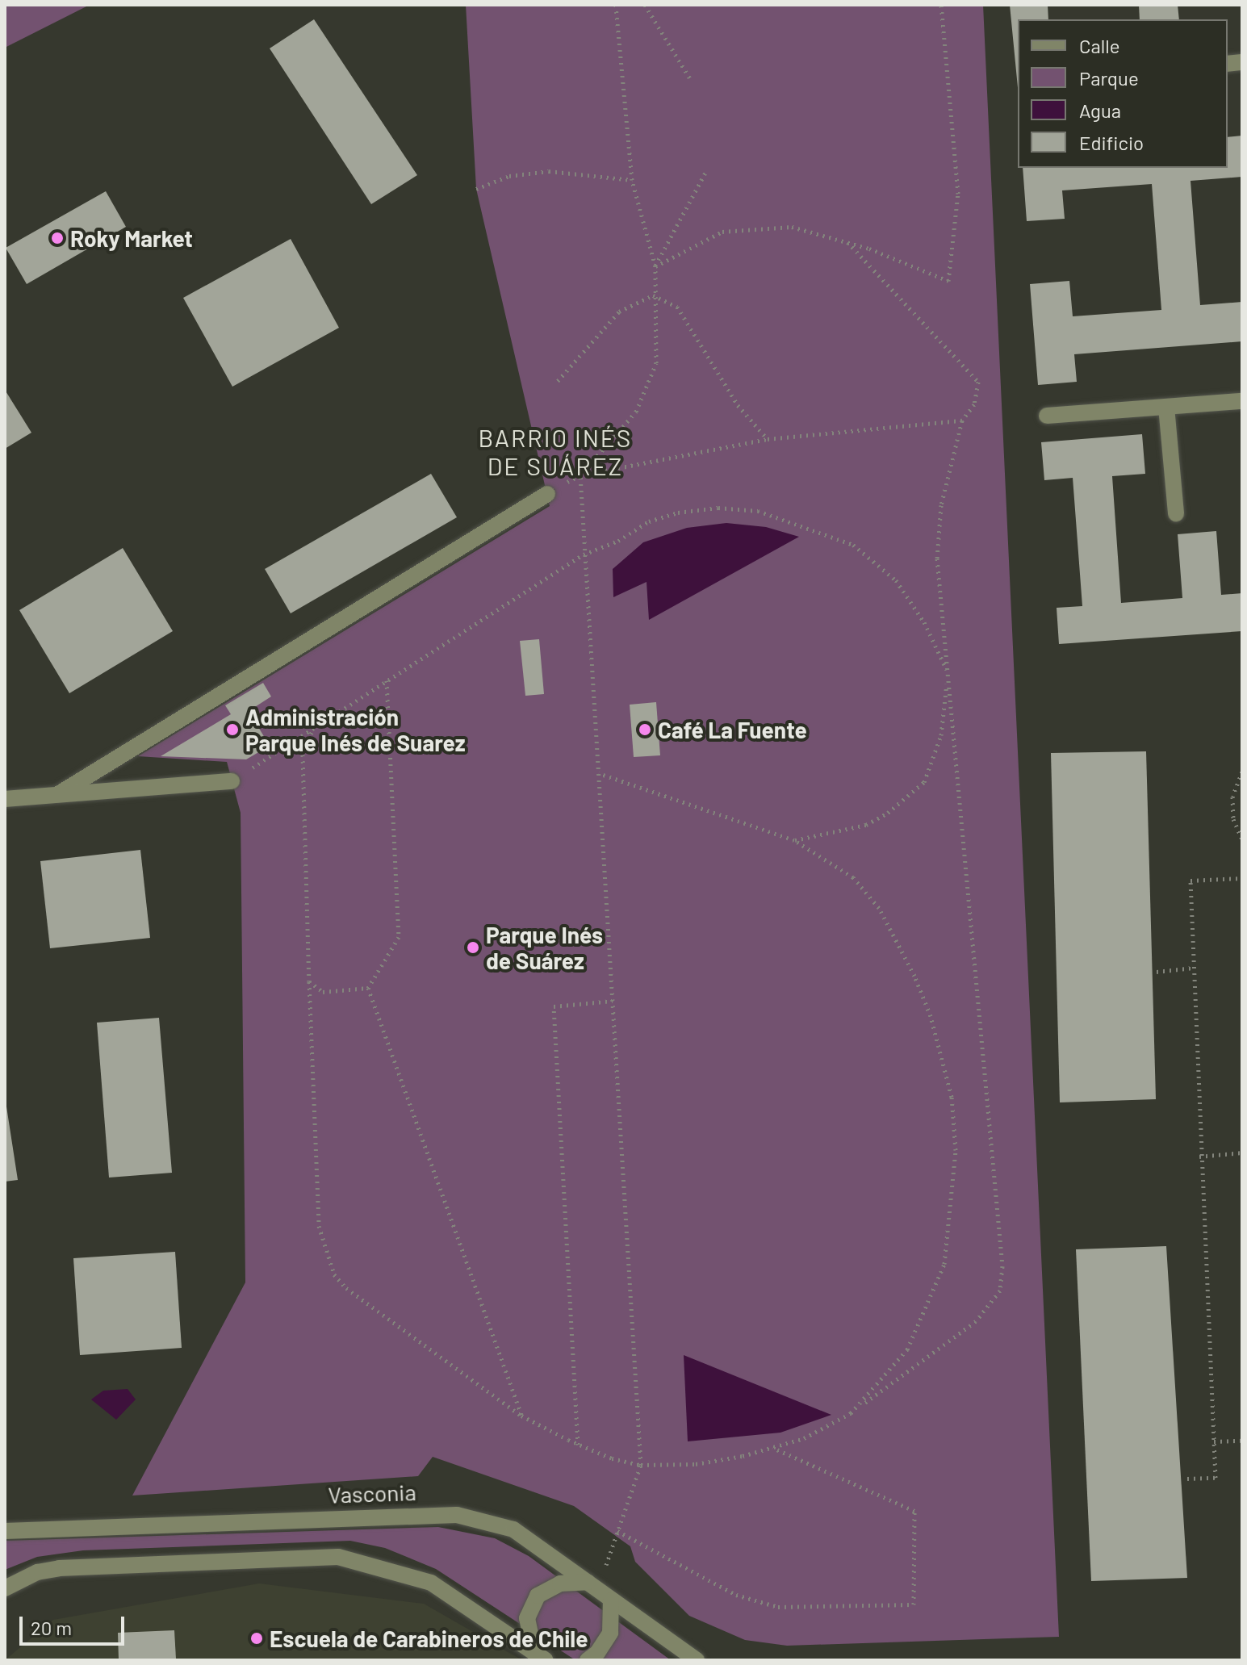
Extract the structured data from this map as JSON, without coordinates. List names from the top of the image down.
{
  "streets": {
    "street": ["Vasconia"]
  },
  "districts": ["BARRIO INÉS DE SUÁREZ"],
  "places": [
    "Roky Market",
    "Administración Parque Inés de Suarez",
    "Café La Fuente",
    "Parque Inés de Suárez",
    "Escuela de Carabineros de Chile"
  ],
  "legend": [
    "Calle",
    "Parque",
    "Agua",
    "Edificio"
  ],
  "scale_bar": "20 m"
}
